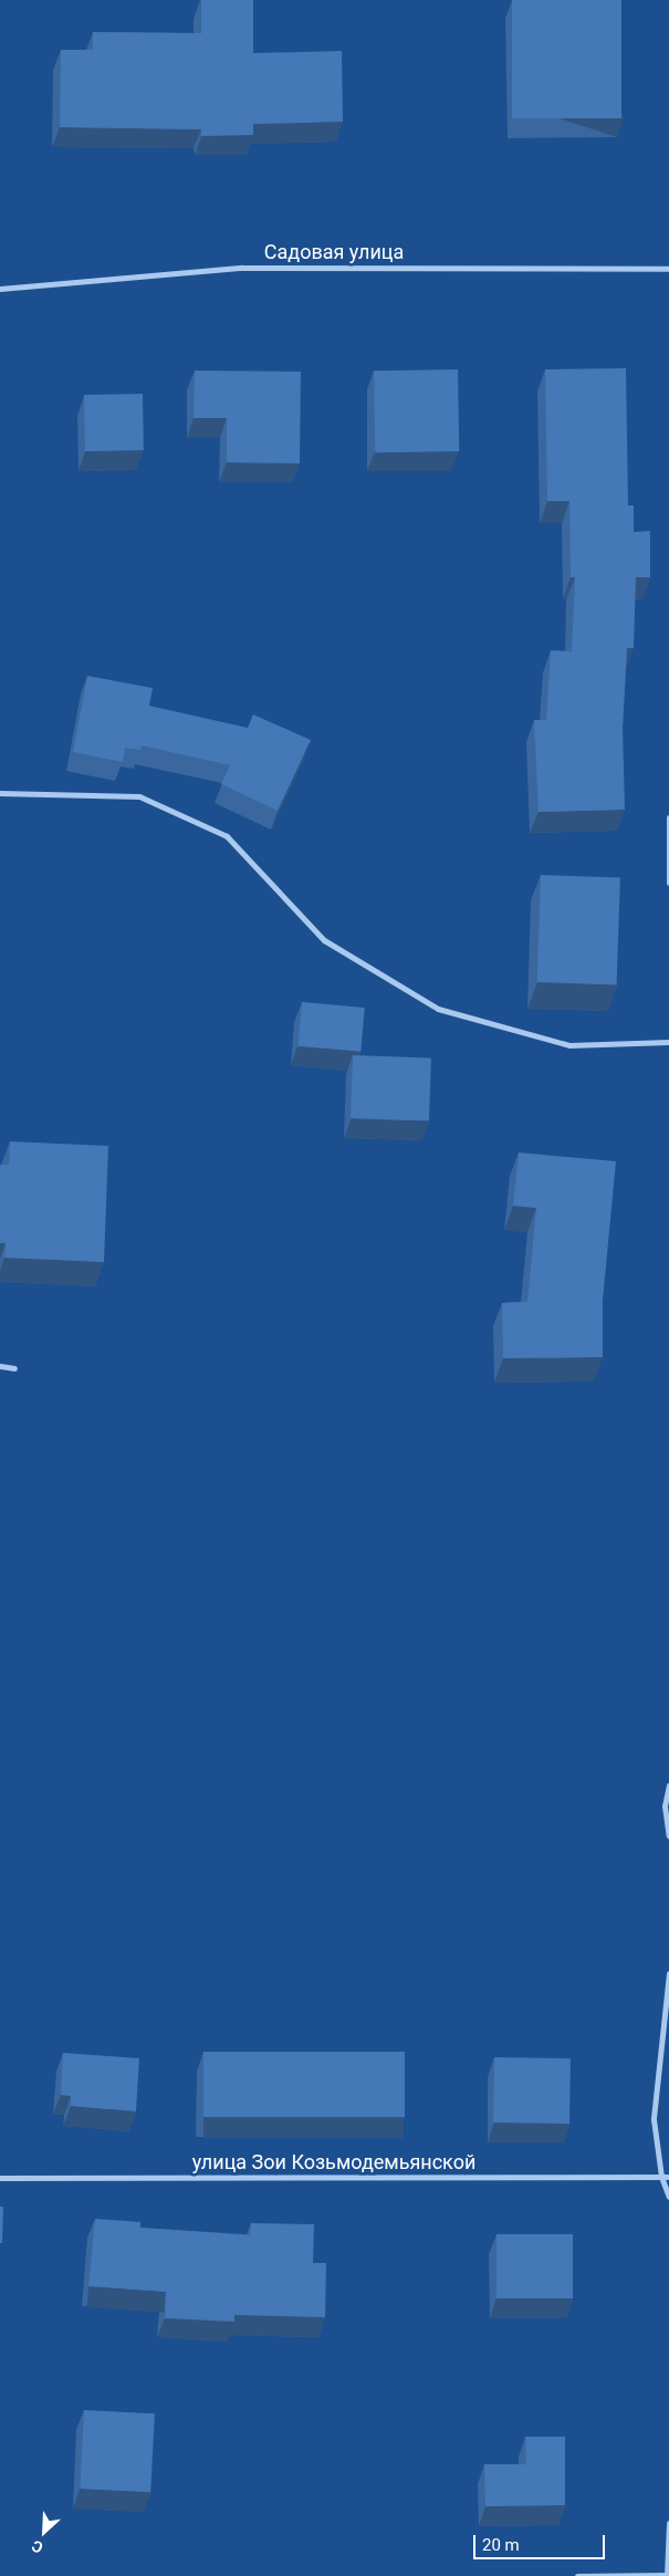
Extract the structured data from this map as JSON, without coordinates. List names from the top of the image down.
{
  "streets": {
    "street": ["Садовая улица", "улица Зои Козьмодемьянской"]
  },
  "scale_bar": "20 m",
  "north": "bottom left"
}
